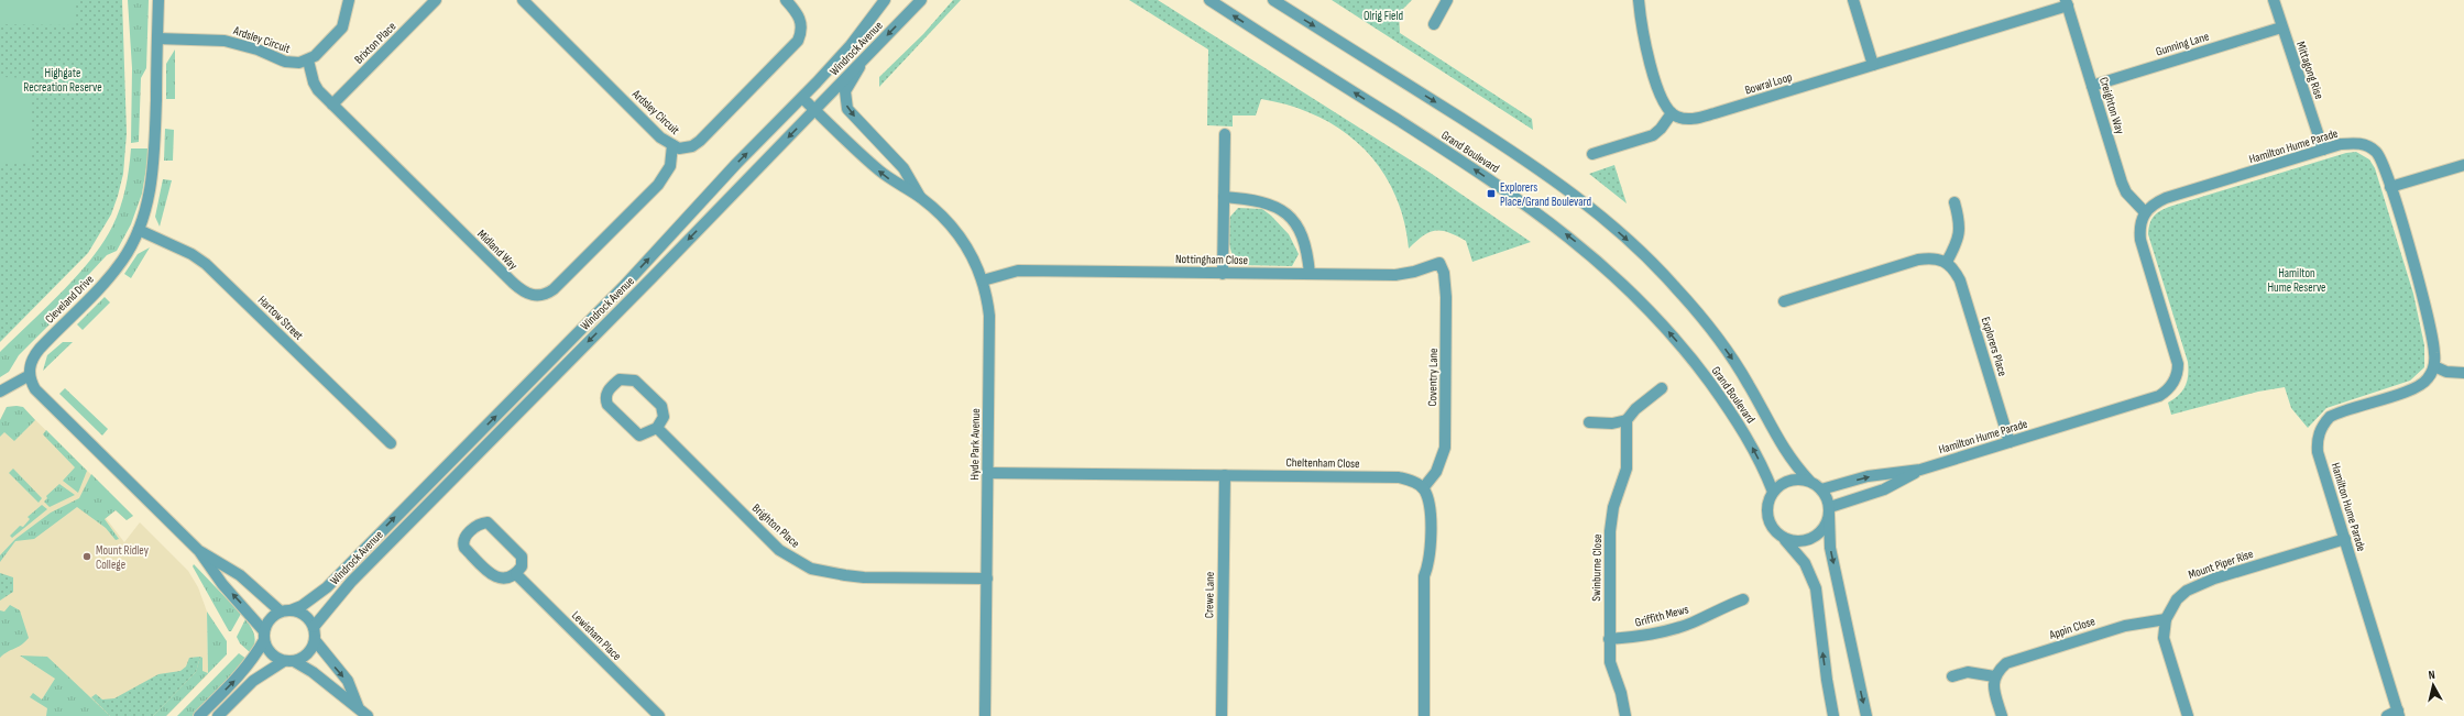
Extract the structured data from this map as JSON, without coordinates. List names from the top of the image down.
{
  "streets": {
    "street": [
      "Ardsley Circuit",
      "Brixton Place",
      "Gunning Lane",
      "Windrock Avenue",
      "Mittagong Rise",
      "Bowral Loop",
      "Creighton Way",
      "Hamilton Hume Parade",
      "Grand Boulevard",
      "Midland Way",
      "Nottingham Close",
      "Cleveland Drive",
      "Hartow Street",
      "Explorers Place",
      "Coventry Lane",
      "Hyde Park Avenue",
      "Cheltenham Close",
      "Brighton Place",
      "Mount Piper Rise",
      "Swinburne Close",
      "Crewe Lane",
      "Griffith Mews",
      "Appin Close",
      "Lewisham Place"
    ]
  },
  "crossings": [
    ["Ardsley Circuit", "Midland Way"],
    ["Ardsley Circuit", "Cleveland Drive"],
    ["Brixton Place", "Midland Way"],
    ["Gunning Lane", "Mittagong Rise"],
    ["Gunning Lane", "Creighton Way"],
    ["Windrock Avenue", "Hyde Park Avenue"],
    ["Mittagong Rise", "Hamilton Hume Parade"],
    ["Bowral Loop", "Creighton Way"],
    ["Creighton Way", "Hamilton Hume Parade"],
    ["Hamilton Hume Parade", "Grand Boulevard"],
    ["Hamilton Hume Parade", "Explorers Place"],
    ["Hamilton Hume Parade", "Mount Piper Rise"],
    ["Nottingham Close", "Coventry Lane"],
    ["Nottingham Close", "Hyde Park Avenue"],
    ["Cleveland Drive", "Hartow Street"],
    ["Coventry Lane", "Cheltenham Close"],
    ["Hyde Park Avenue", "Cheltenham Close"],
    ["Hyde Park Avenue", "Brighton Place"],
    ["Cheltenham Close", "Crewe Lane"],
    ["Mount Piper Rise", "Appin Close"],
    ["Swinburne Close", "Griffith Mews"]
  ],
  "parks": ["Olrig Field", "Highgate Recreation Reserve", "Hamilton Hume Reserve"],
  "places": {
    "transit": ["Explorers Place/Grand Boulevard"],
    "other": ["Mount Ridley College"]
  },
  "north": "top"
}
